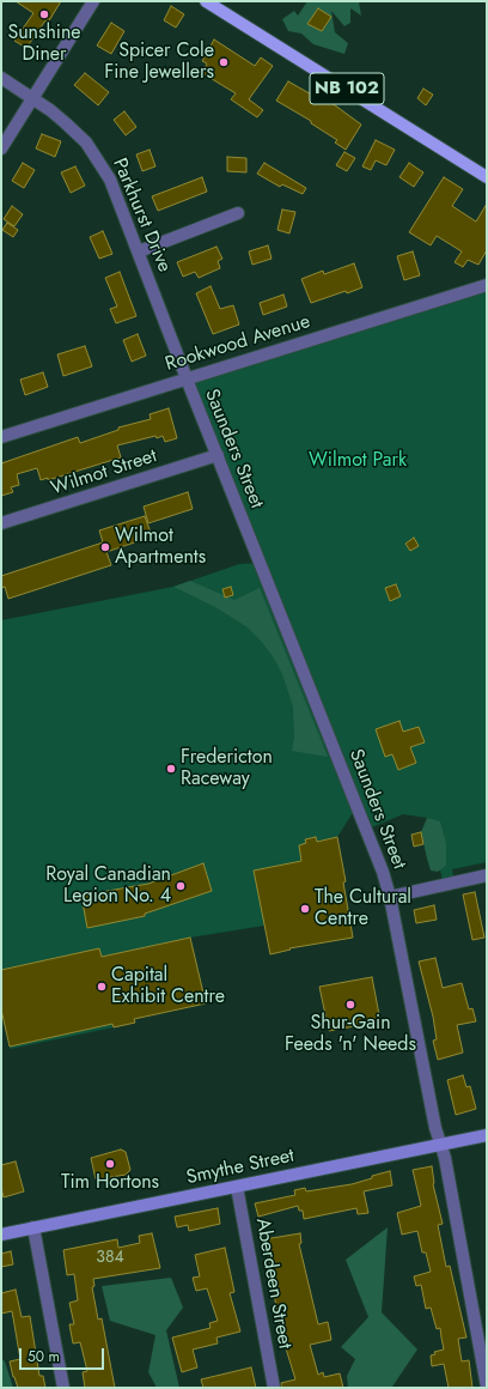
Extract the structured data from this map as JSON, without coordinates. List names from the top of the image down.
{
  "streets": {
    "main road": ["NB 102", "Smythe Street"],
    "street": [
      "Parkhurst Drive",
      "Rookwood Avenue",
      "Saunders Street",
      "Wilmot Street",
      "Aberdeen Street"
    ]
  },
  "crossings": [
    ["Parkhurst Drive", "Rookwood Avenue"],
    ["Parkhurst Drive", "Saunders Street"],
    ["Rookwood Avenue", "Saunders Street"],
    ["Saunders Street", "Wilmot Street"],
    ["Saunders Street", "Smythe Street"],
    ["Smythe Street", "Aberdeen Street"]
  ],
  "parks": ["Wilmot Park"],
  "places": [
    "Sunshine Diner",
    "Spicer Cole Fine Jewellers",
    "Wilmot Apartments",
    "Fredericton Raceway",
    "Royal Canadian Legion No. 4",
    "The Cultural Centre",
    "Capital Exhibit Centre",
    "Shur-Gain Feeds 'n' Needs",
    "Tim Hortons"
  ],
  "house_numbers": ["384"],
  "scale_bar": "50 m"
}
